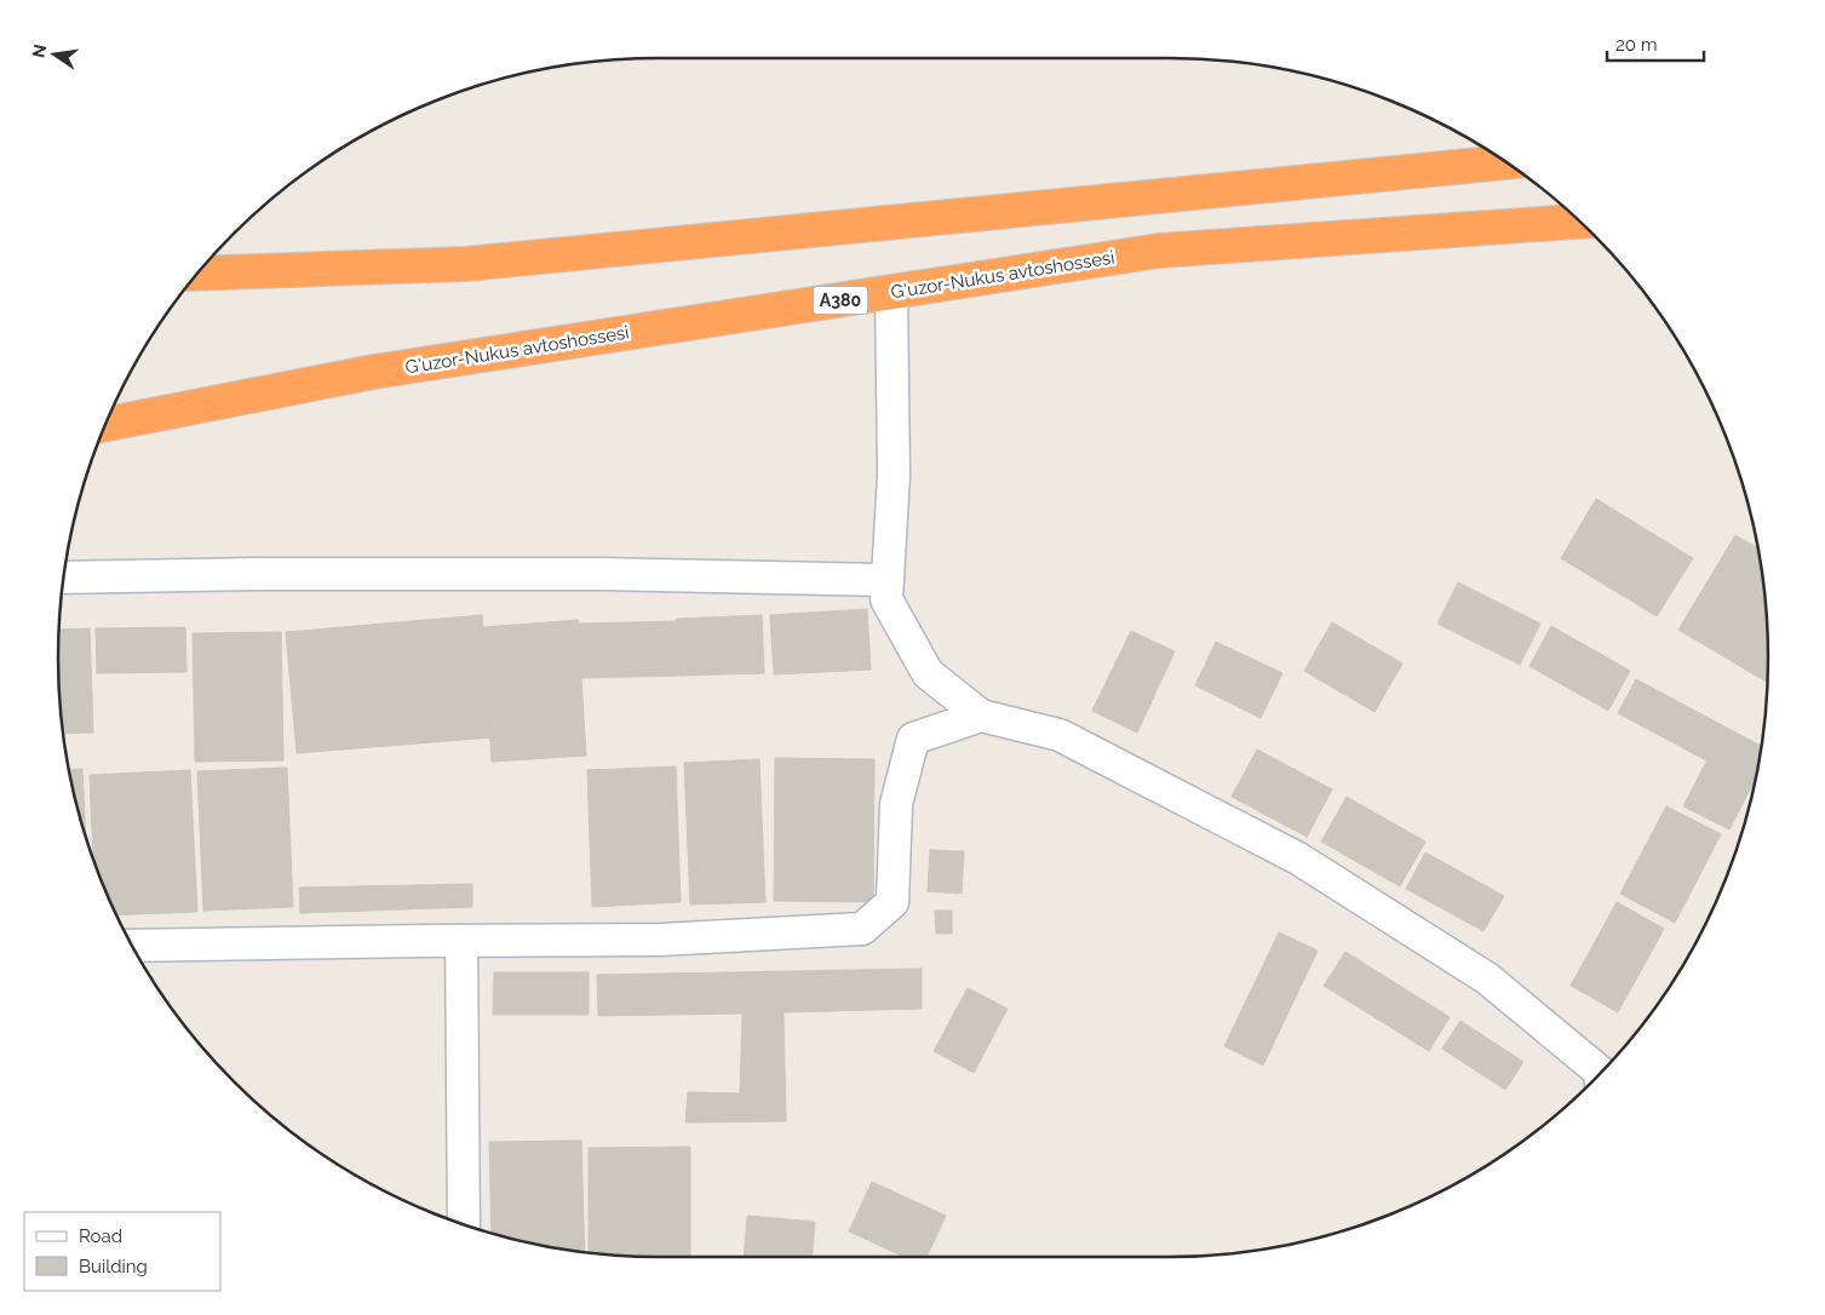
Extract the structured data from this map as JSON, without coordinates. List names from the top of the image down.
{
  "streets": {
    "highway": ["G'uzor-Nukus avtoshossesi", "A380"]
  },
  "legend": ["Road", "Building"],
  "scale_bar": "20 m",
  "north": "left"
}
